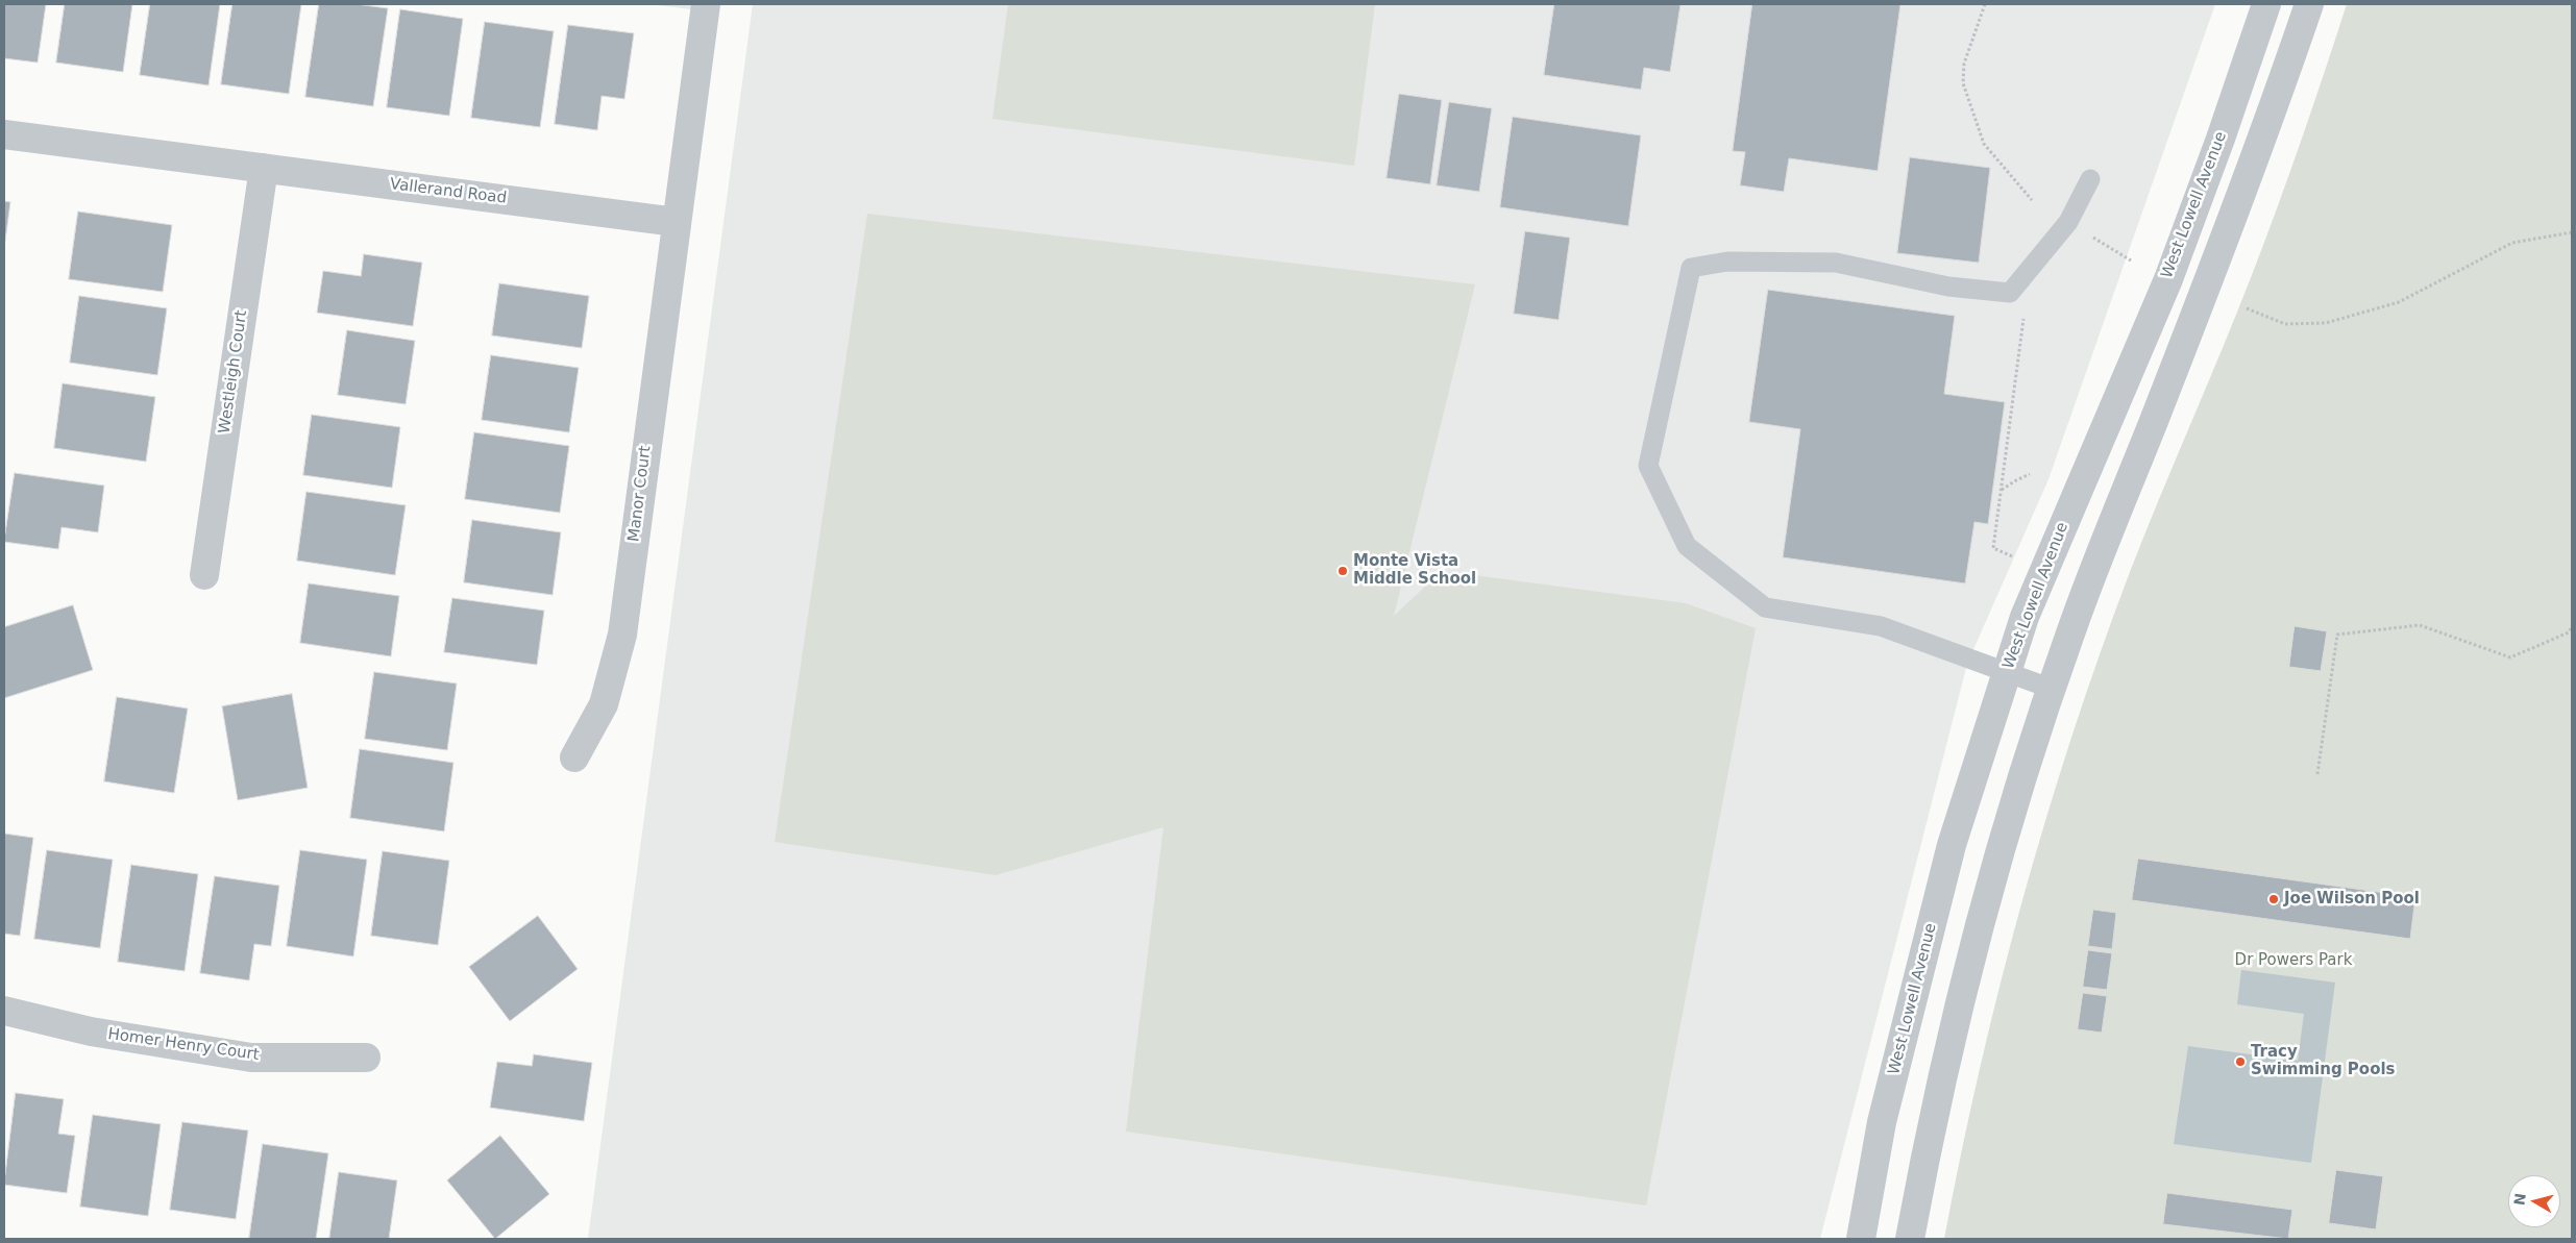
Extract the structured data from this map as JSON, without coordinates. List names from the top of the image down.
{
  "streets": {
    "street": [
      "Vallerand Road",
      "West Lowell Avenue",
      "Westleigh Court",
      "Manor Court",
      "Homer Henry Court"
    ]
  },
  "crossings": [
    ["Vallerand Road", "Westleigh Court"],
    ["Vallerand Road", "Manor Court"]
  ],
  "parks": ["Dr Powers Park"],
  "places": ["Monte Vista Middle School", "Joe Wilson Pool", "Tracy Swimming Pools"],
  "north": "left"
}
